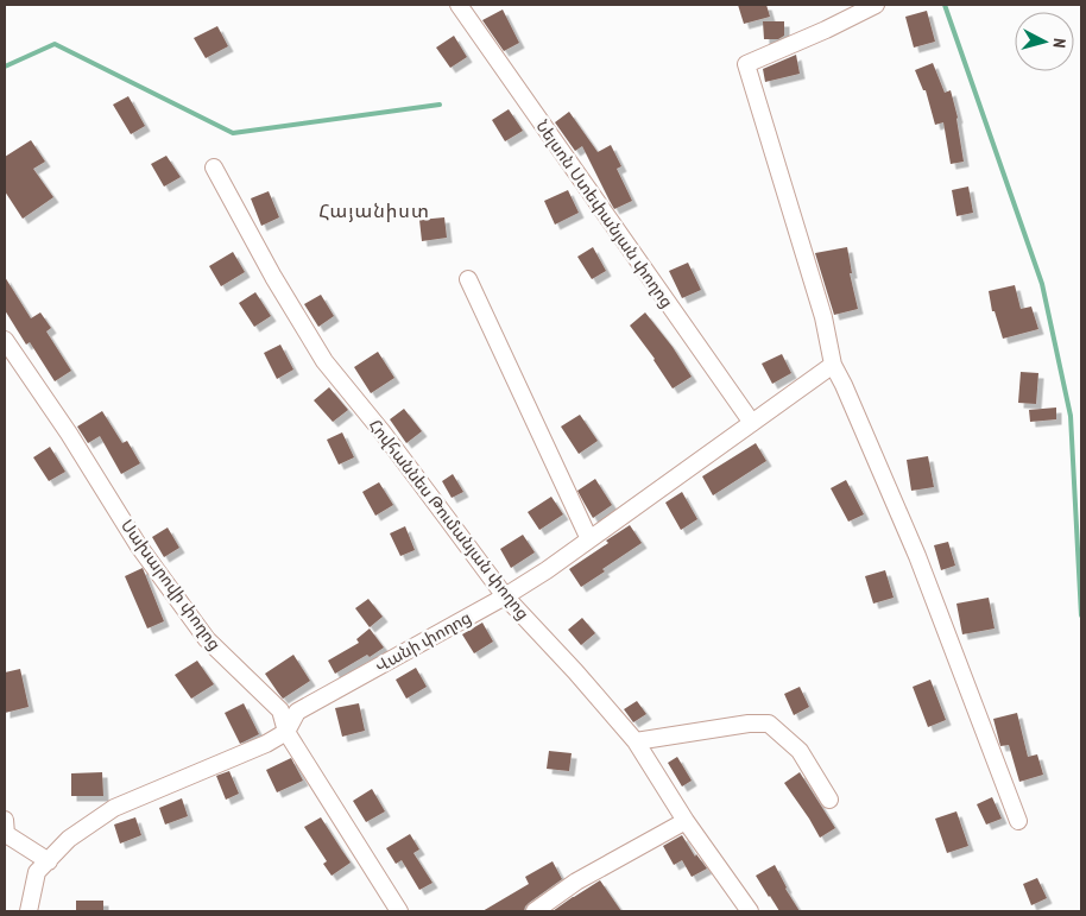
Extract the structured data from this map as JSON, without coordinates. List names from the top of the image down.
{
  "streets": {
    "street": [
      "Նելսոն Ստեփանյան փողոց",
      "Հովհաննես Թումանյան փողոց",
      "Սախարովի փողոց",
      "Վանի փողոց"
    ]
  },
  "crossings": [
    ["Նելսոն Ստեփանյան փողոց", "Վանի փողոց"],
    ["Հովհաննես Թումանյան փողոց", "Վանի փողոց"],
    ["Սախարովի փողոց", "Վանի փողոց"]
  ],
  "districts": ["Հայանիստ"],
  "north": "right"
}
